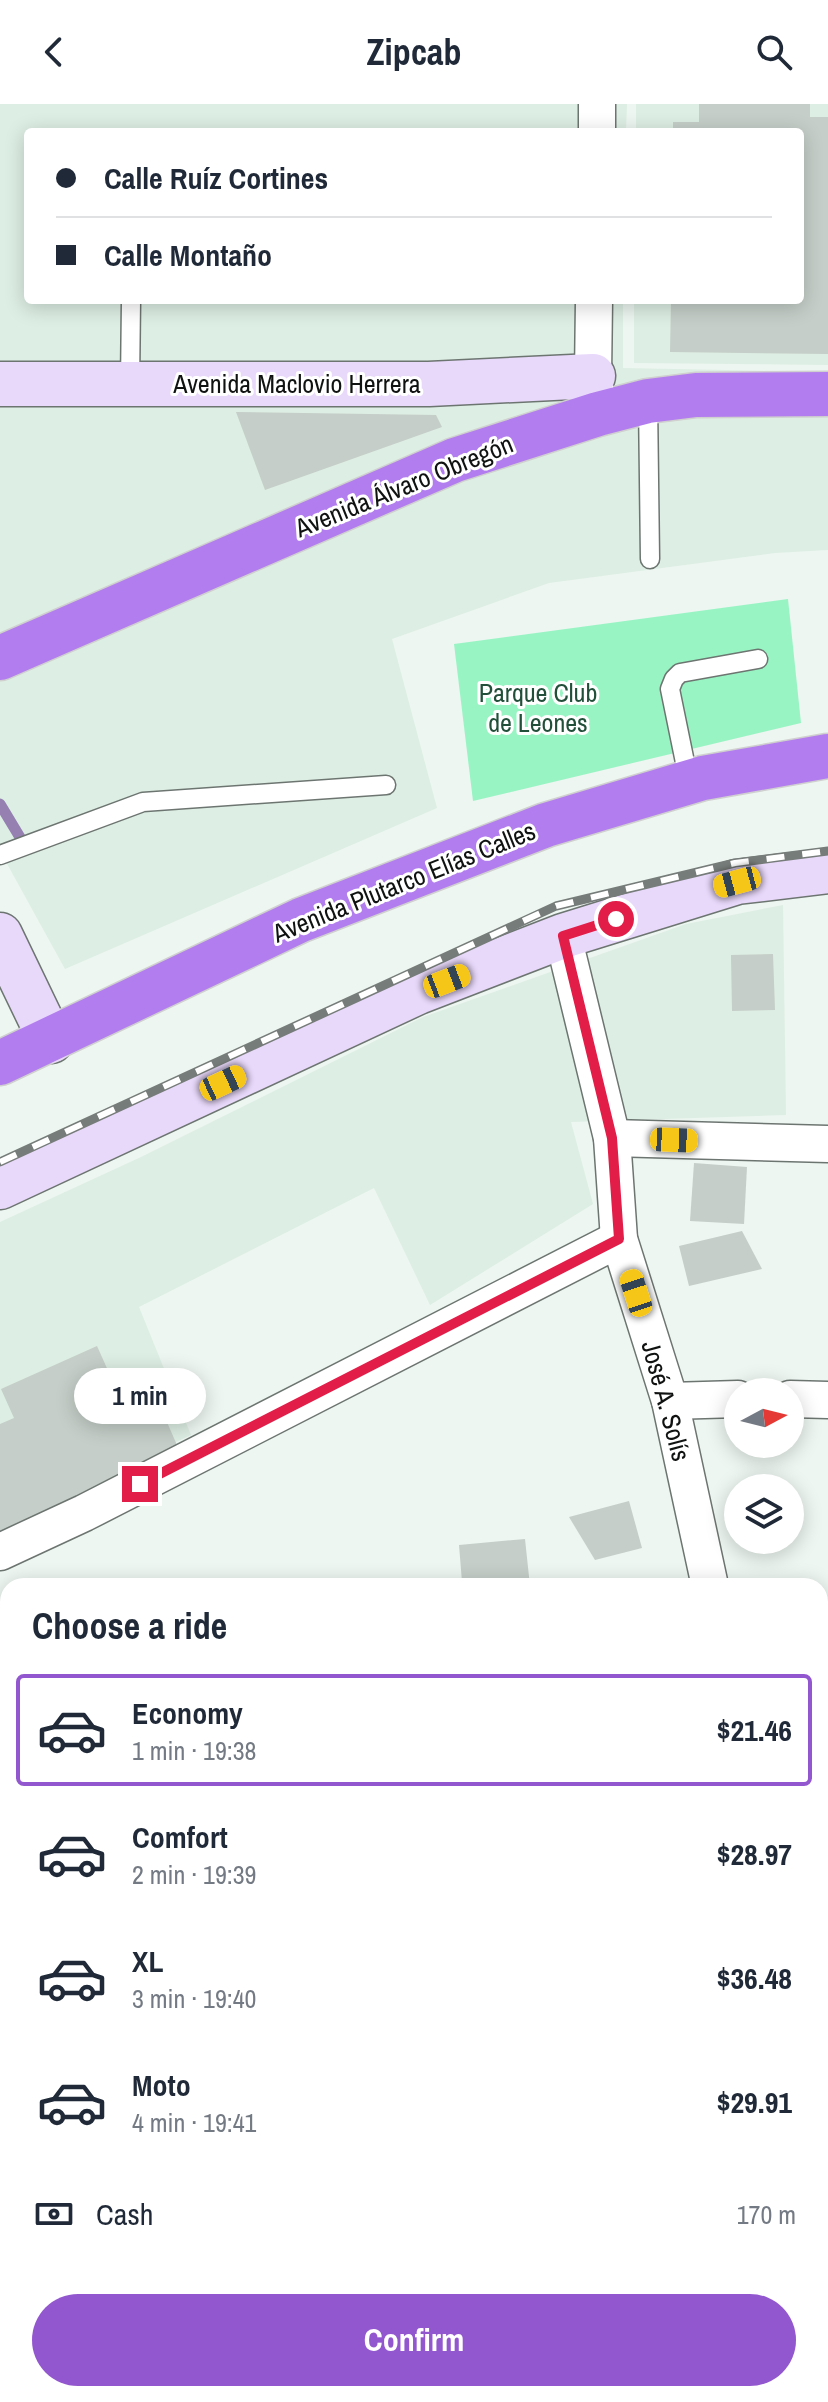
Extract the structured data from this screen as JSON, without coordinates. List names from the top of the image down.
{
  "streets": {
    "highway": ["Avenida Álvaro Obregón", "Avenida Plutarco Elías Calles"],
    "street": ["Avenida Maclovio Herrera", "José A. Solís"]
  },
  "crossings": [
    ["Avenida Maclovio Herrera", "Avenida Álvaro Obregón"]
  ],
  "parks": ["Parque Club de Leones"],
  "north": "right",
  "page": {
    "header": "Zipcab",
    "banner": ["Calle Ruíz Cortines", "Calle Montaño"],
    "bubble": "1 min",
    "heading": "Choose a ride",
    "list": [
      {
        "name": "Economy",
        "note": "1 min · 19:38",
        "value": "$21.46"
      },
      {
        "name": "Comfort",
        "note": "2 min · 19:39",
        "value": "$28.97"
      },
      {
        "name": "XL",
        "note": "3 min · 19:40",
        "value": "$36.48"
      },
      {
        "name": "Moto",
        "note": "4 min · 19:41",
        "value": "$29.91"
      }
    ],
    "pay": ["Cash", "170 m"],
    "buttons": "Confirm"
  }
}
